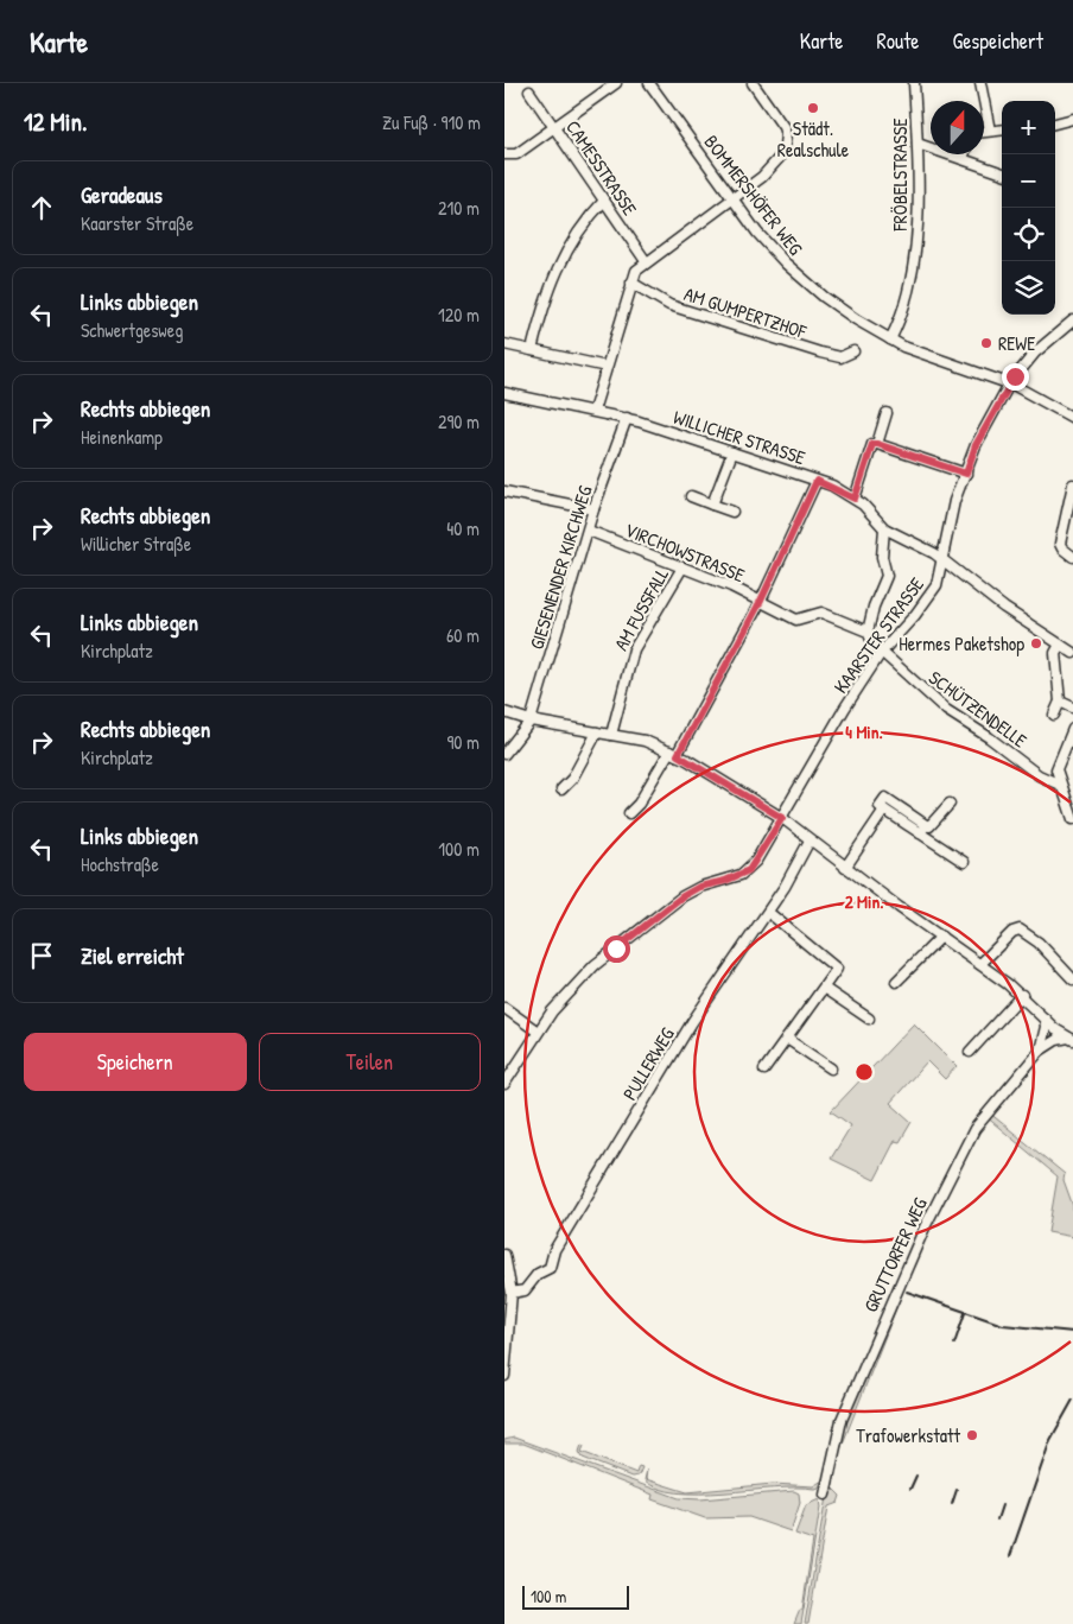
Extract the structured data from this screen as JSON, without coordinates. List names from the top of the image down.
{
  "streets": {
    "street": [
      "CAMESSTRASSE",
      "FRÖBELSTRASSE",
      "BOMMERSHÖFER WEG",
      "AM GUMPERTZHOF",
      "WILLICHER STRASSE",
      "VIRCHOWSTRASSE",
      "GIESENENDER KIRCHWEG",
      "AM FUSSFALL",
      "KAARSTER STRASSE",
      "SCHÜTZENDELLE",
      "PULLERWEG",
      "GRUTTORFER WEG"
    ]
  },
  "crossings": [
    ["FRÖBELSTRASSE", "BOMMERSHÖFER WEG"],
    ["BOMMERSHÖFER WEG", "KAARSTER STRASSE"],
    ["WILLICHER STRASSE", "GIESENENDER KIRCHWEG"],
    ["WILLICHER STRASSE", "KAARSTER STRASSE"],
    ["VIRCHOWSTRASSE", "GIESENENDER KIRCHWEG"],
    ["VIRCHOWSTRASSE", "AM FUSSFALL"],
    ["VIRCHOWSTRASSE", "SCHÜTZENDELLE"],
    ["KAARSTER STRASSE", "SCHÜTZENDELLE"]
  ],
  "places": [
    "Städt. Realschule",
    "REWE",
    "Hermes Paketshop",
    "Trafowerkstatt"
  ],
  "scale_bar": "100 m",
  "north": "top",
  "page": {
    "header": "Karte",
    "nav": ["Karte", "Route", "Gespeichert"],
    "heading": ["12 Min.", "Zu Fuß · 910 m"],
    "map_buttons": ["+", "−"],
    "list": [
      ["Geradeaus", "Kaarster Straße", "210 m"],
      ["Links abbiegen", "Schwertgesweg", "120 m"],
      ["Rechts abbiegen", "Heinenkamp", "290 m"],
      ["Rechts abbiegen", "Willicher Straße", "40 m"],
      ["Links abbiegen", "Kirchplatz", "60 m"],
      ["Rechts abbiegen", "Kirchplatz", "90 m"],
      ["Links abbiegen", "Hochstraße", "100 m"],
      "Ziel erreicht"
    ],
    "buttons": ["Speichern", "Teilen"],
    "scale": "100 m"
  },
  "rings": ["4 Min.", "2 Min."]
}
